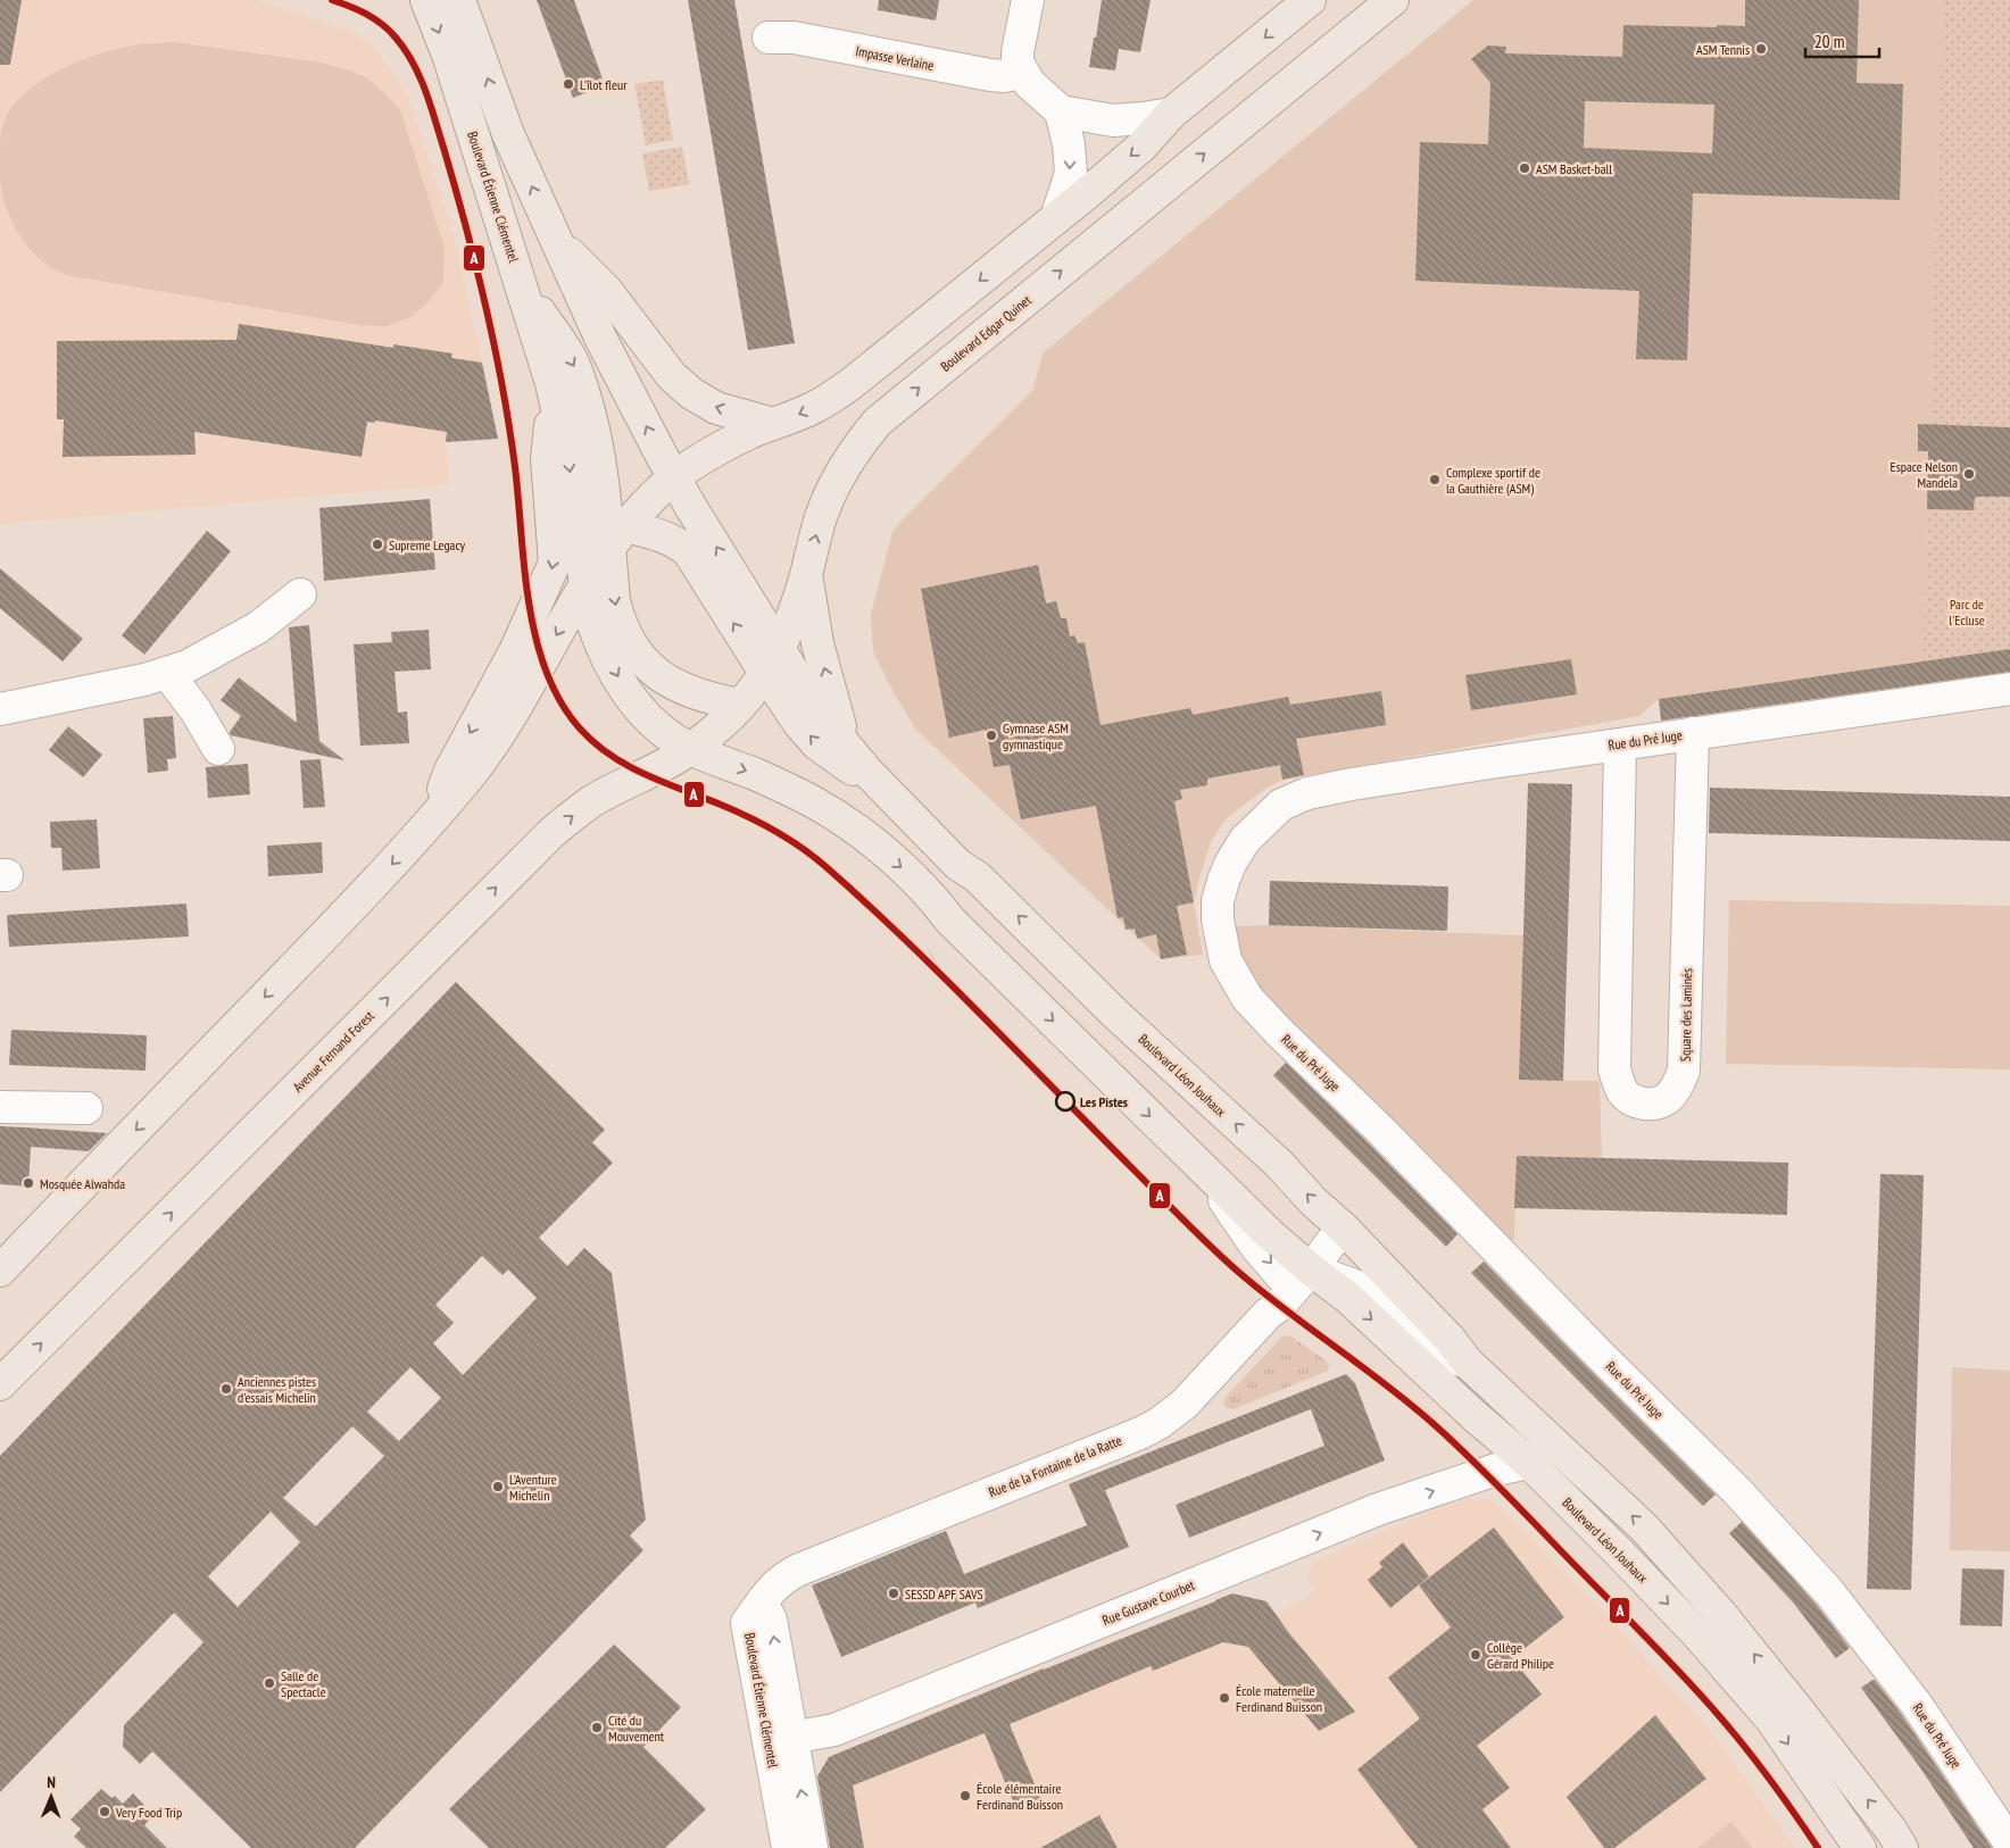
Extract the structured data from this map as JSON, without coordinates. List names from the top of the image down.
{
  "streets": {
    "main road": [
      "Boulevard Étienne Clémentel",
      "Boulevard Edgar Quinet",
      "Avenue Fernand Forest",
      "Boulevard Léon Jouhaux"
    ],
    "street": [
      "Impasse Verlaine",
      "Rue du Pré Juge",
      "Square des Laminés",
      "Rue de la Fontaine de la Ratte",
      "Rue Gustave Courbet"
    ]
  },
  "crossings": [
    ["Boulevard Étienne Clémentel", "Boulevard Edgar Quinet"],
    ["Boulevard Étienne Clémentel", "Avenue Fernand Forest"],
    ["Boulevard Étienne Clémentel", "Boulevard Léon Jouhaux"],
    ["Boulevard Étienne Clémentel", "Rue de la Fontaine de la Ratte"],
    ["Boulevard Étienne Clémentel", "Rue Gustave Courbet"],
    ["Boulevard Edgar Quinet", "Avenue Fernand Forest"],
    ["Boulevard Edgar Quinet", "Boulevard Léon Jouhaux"],
    ["Rue du Pré Juge", "Square des Laminés"],
    ["Avenue Fernand Forest", "Boulevard Léon Jouhaux"],
    ["Boulevard Léon Jouhaux", "Rue de la Fontaine de la Ratte"],
    ["Boulevard Léon Jouhaux", "Rue Gustave Courbet"]
  ],
  "one_way": ["Rue Gustave Courbet"],
  "parks": ["Parc de l'Ecluse"],
  "places": [
    "ASM Tennis",
    "L'îlot fleur",
    "ASM Basket-ball",
    "Espace Nelson Mandela",
    "Complexe sportif de la Gauthière (ASM)",
    "Supreme Legacy",
    "Gymnase ASM gymnastique",
    "Les Pistes",
    "Mosquée Alwahda",
    "Anciennes pistes d'essais Michelin",
    "L'Aventure Michelin",
    "SESSD APF SAVS",
    "Collège Gérard Philipe",
    "Salle de Spectacle",
    "École maternelle Ferdinand Buisson",
    "Cité du Mouvement",
    "École élémentaire Ferdinand Buisson",
    "Very Food Trip"
  ],
  "lines": ["transit line A"],
  "scale_bar": "20 m",
  "north": "top"
}
